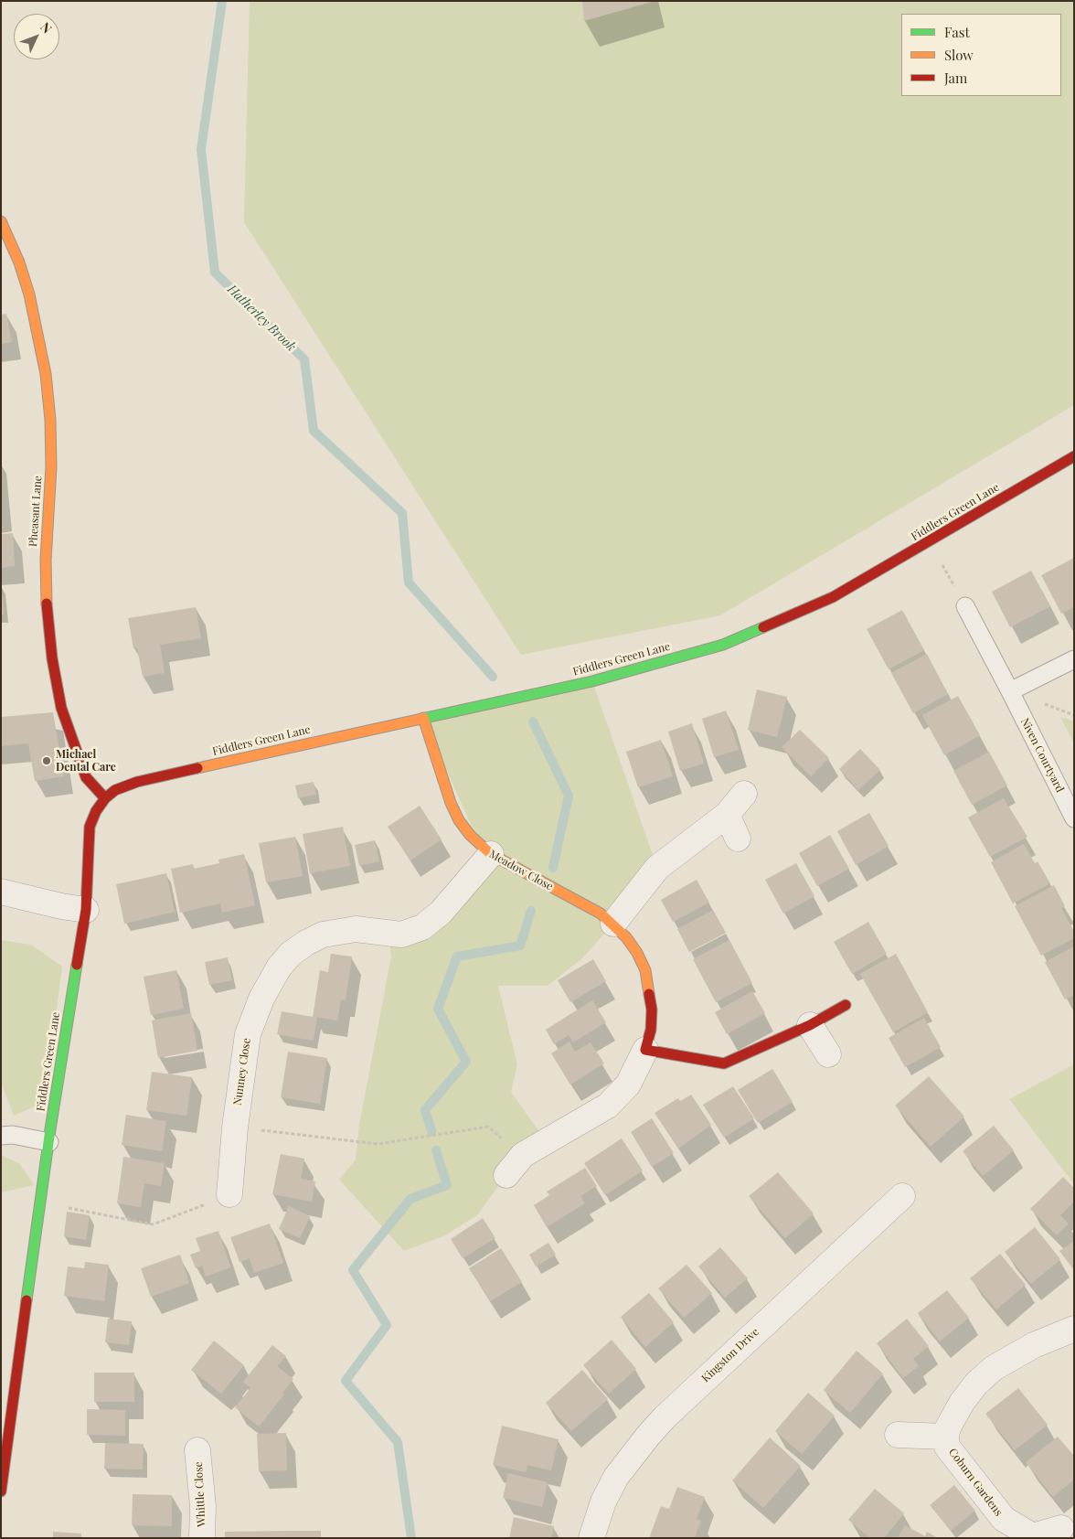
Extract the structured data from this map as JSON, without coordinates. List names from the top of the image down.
{
  "streets": {
    "street": [
      "Pheasant Lane",
      "Fiddlers Green Lane",
      "Meadow Close",
      "Nunney Close",
      "Kingston Drive",
      "Coburn Gardens",
      "Whittle Close"
    ],
    "lane": ["Niven Courtyard"]
  },
  "crossings": [
    ["Pheasant Lane", "Fiddlers Green Lane"],
    ["Fiddlers Green Lane", "Meadow Close"],
    ["Meadow Close", "Nunney Close"]
  ],
  "water": ["Hatherley Brook"],
  "places": ["Michael Dental Care"],
  "legend": ["Fast", "Slow", "Jam"],
  "north": "top right"
}
